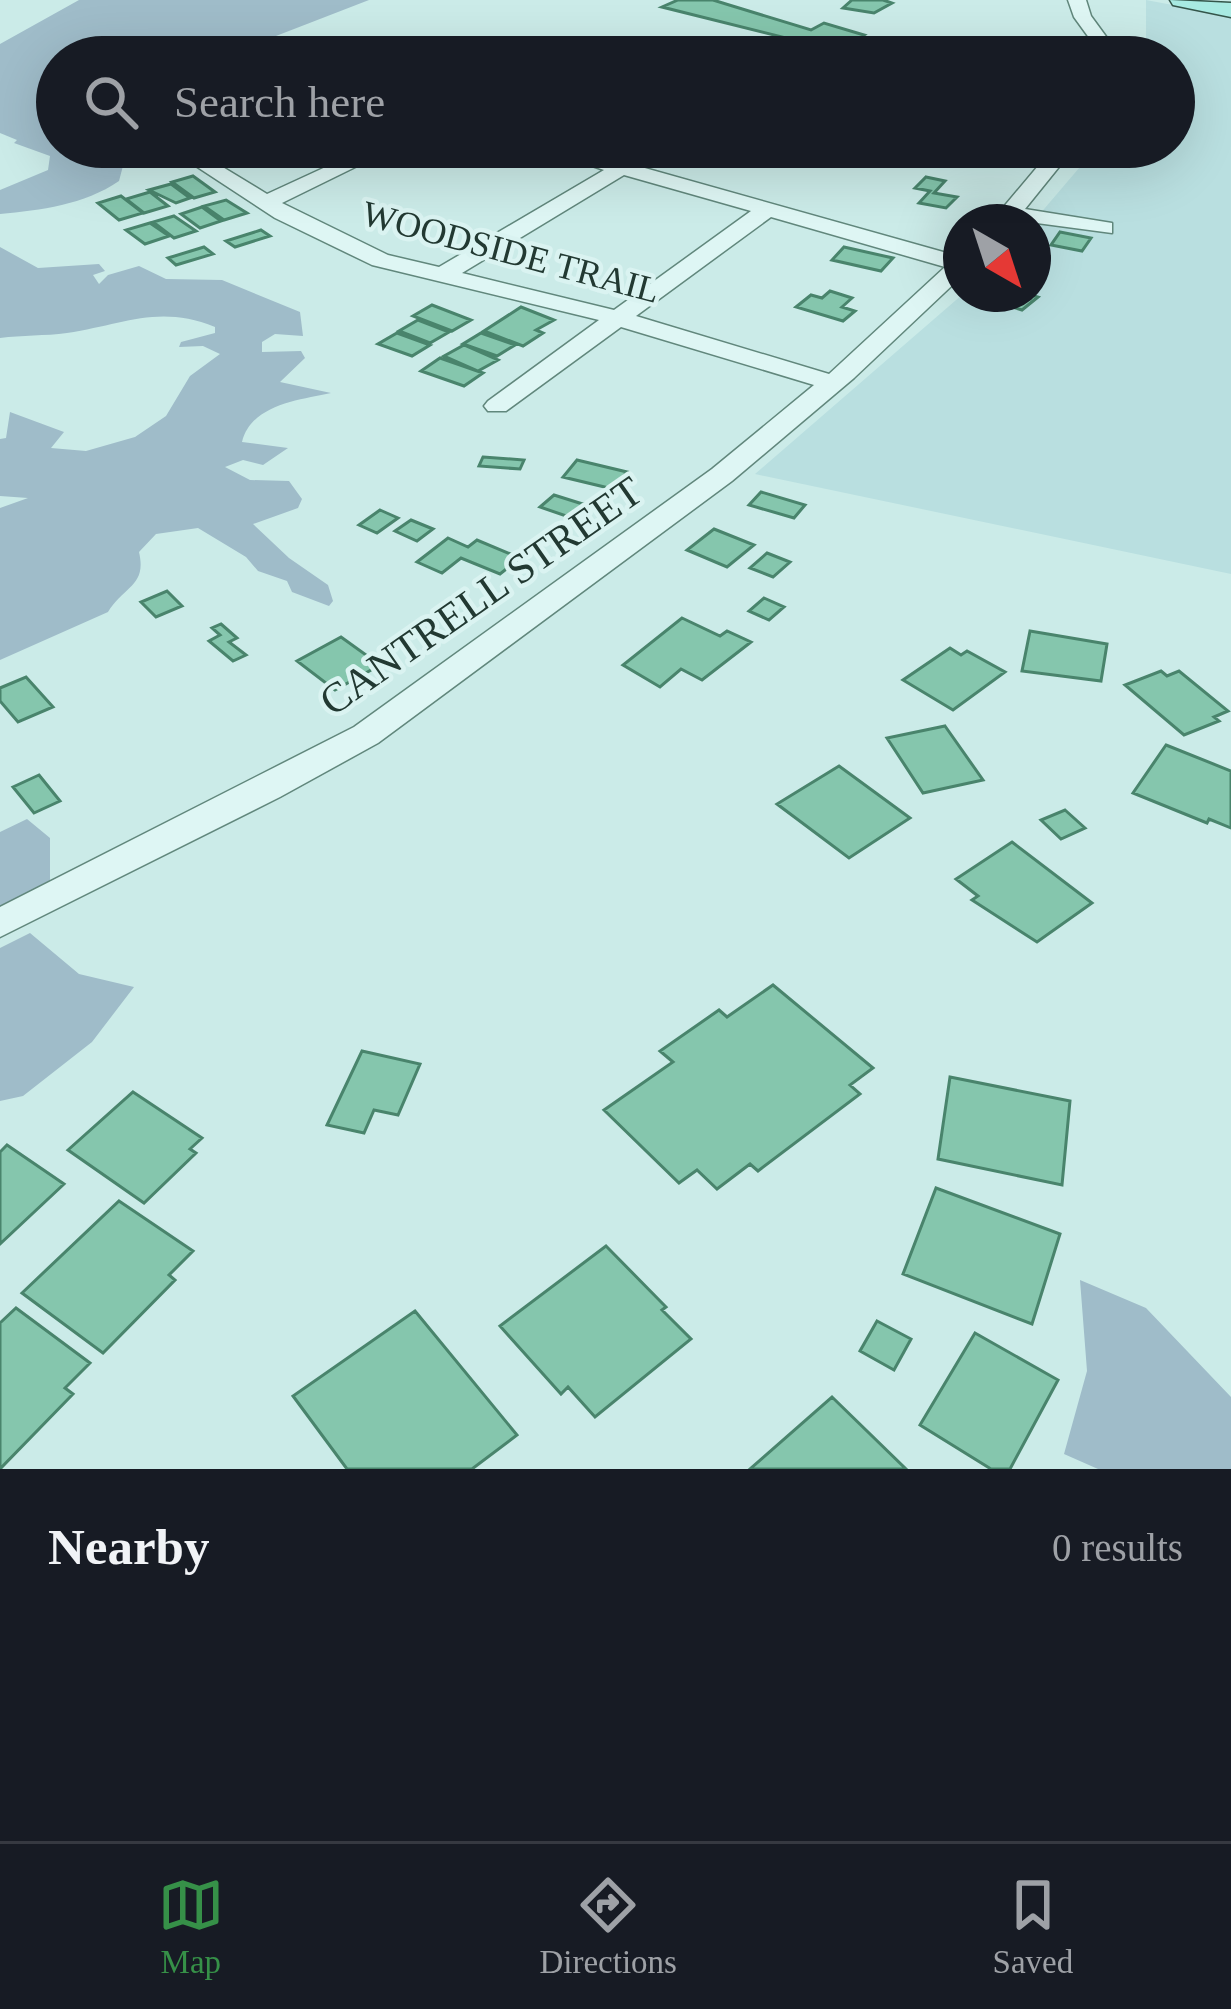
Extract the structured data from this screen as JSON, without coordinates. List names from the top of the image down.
{
  "streets": {
    "street": ["WOODSIDE TRAIL", "CANTRELL STREET"]
  },
  "crossings": [
    ["WOODSIDE TRAIL", "CANTRELL STREET"]
  ],
  "north": "bottom right",
  "page": {
    "search": "Search here",
    "heading": ["Nearby", "0 results"],
    "nav": ["Map", "Directions", "Saved"]
  }
}
